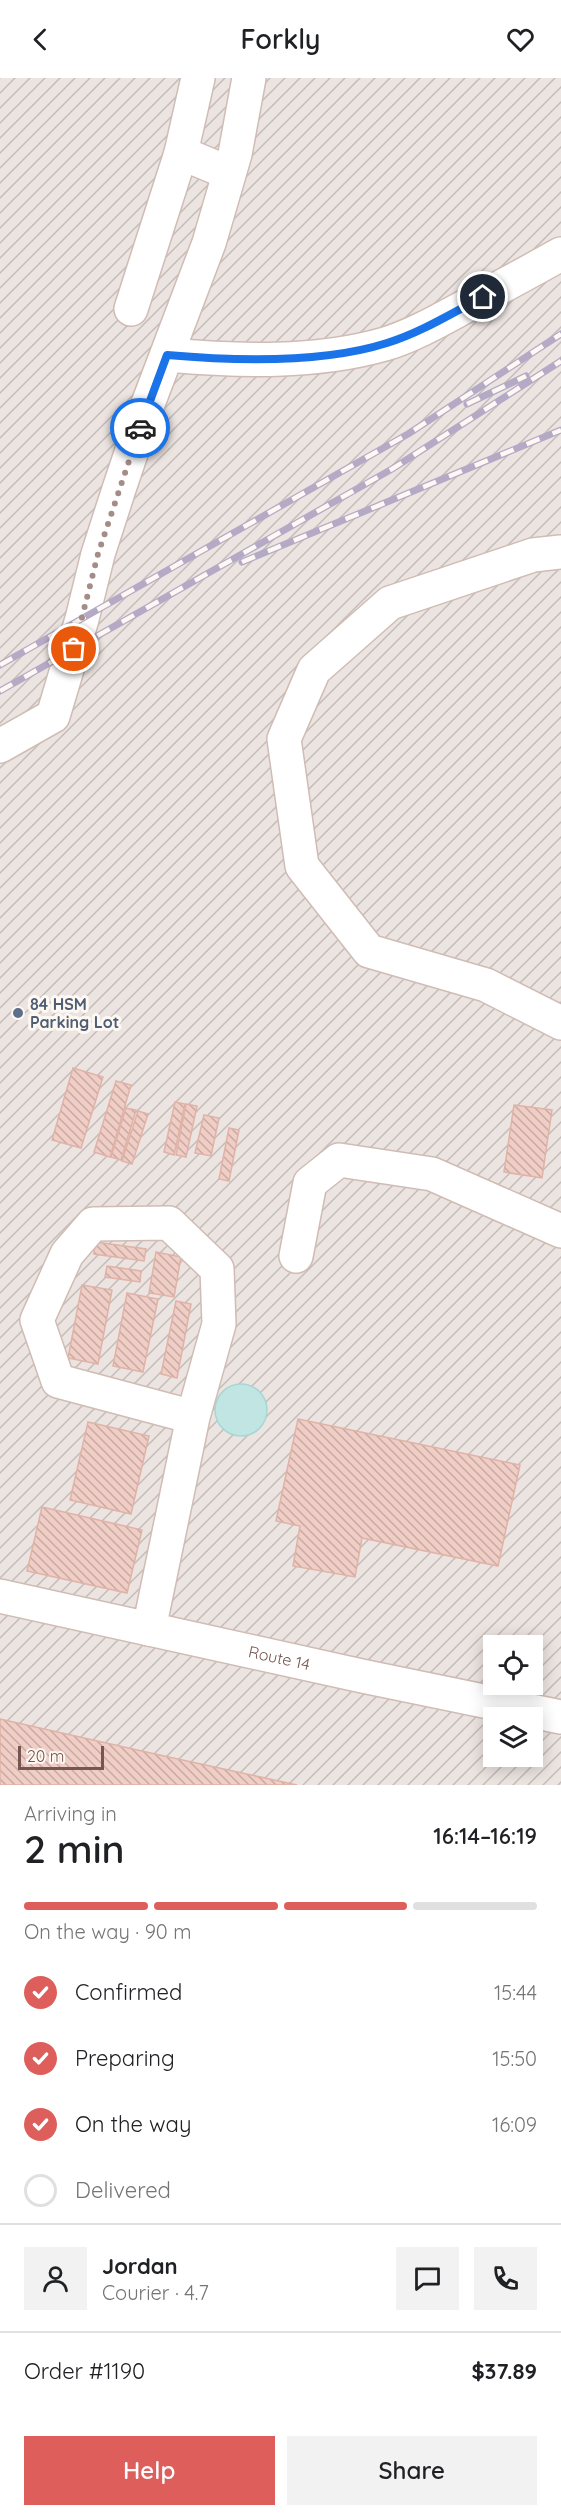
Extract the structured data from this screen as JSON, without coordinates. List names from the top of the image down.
{
  "streets": {
    "street": ["Route 14"]
  },
  "places": ["84 HSM Parking Lot"],
  "scale_bar": "20 m",
  "page": {
    "header": "Forkly",
    "scale": "20 m",
    "heading": ["2 min", "Arriving in", "16:14–16:19"],
    "panel": [
      "Jordan",
      "Courier · 4.7",
      "Order #1190",
      "$37.89"
    ],
    "bar": "On the way · 90 m",
    "list": [
      ["Confirmed", "15:44"],
      ["Preparing", "15:50"],
      ["On the way", "16:09"],
      "Delivered"
    ],
    "buttons": ["Help", "Share"]
  }
}
